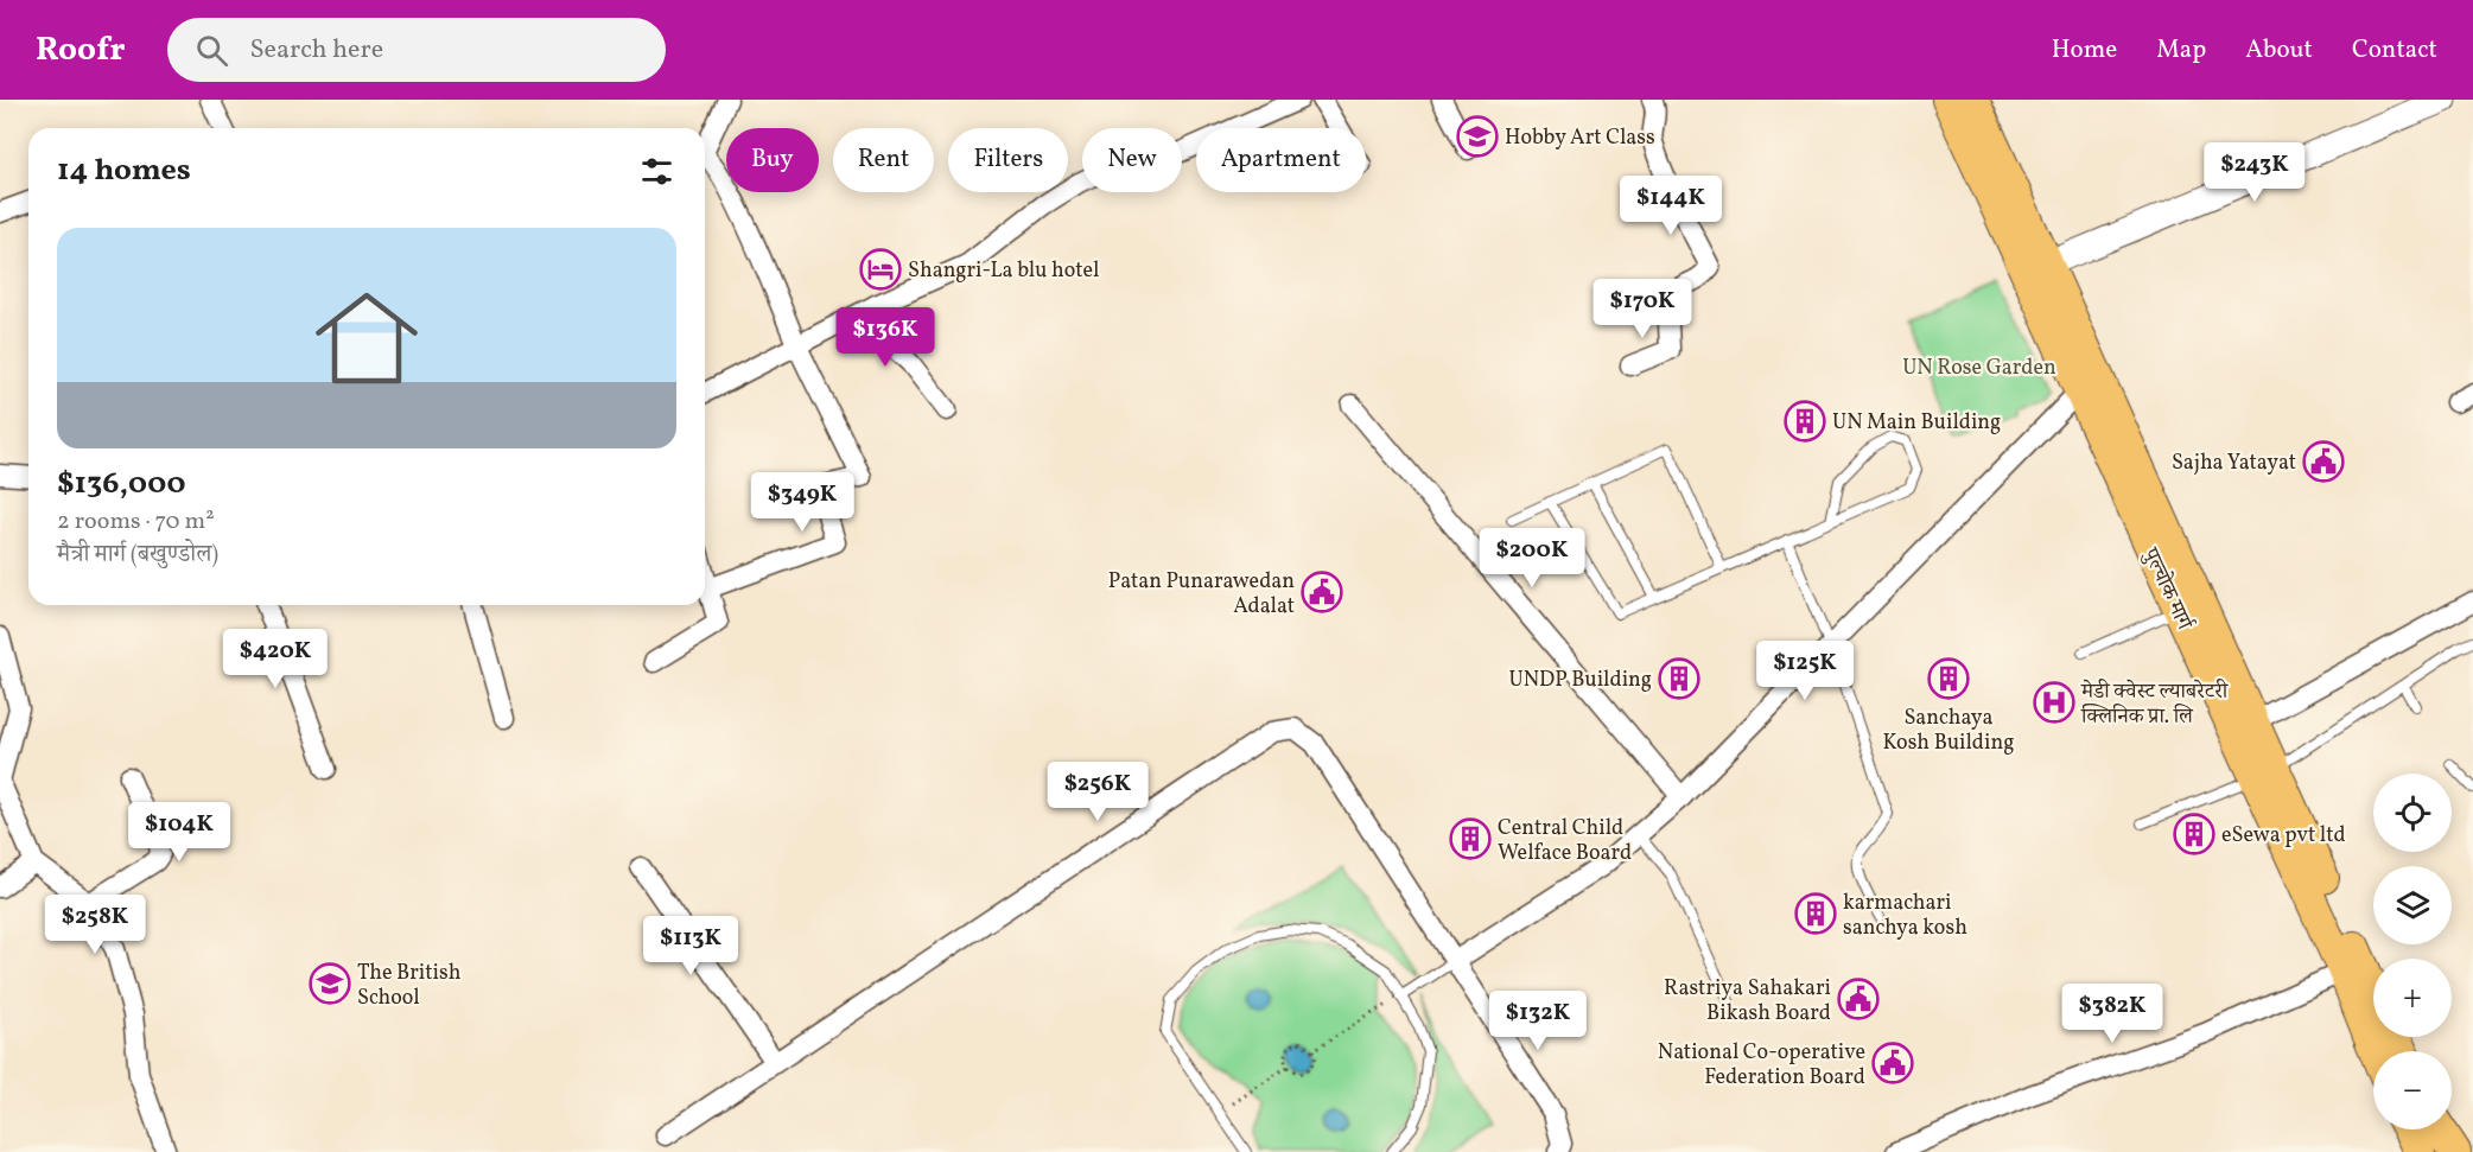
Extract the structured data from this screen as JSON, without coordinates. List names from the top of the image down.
{
  "streets": {
    "main road": ["पुल्चोक मार्ग"]
  },
  "parks": ["UN Rose Garden"],
  "places": {
    "school or university": ["Hobby Art Class", "The British School"],
    "hotel": ["Shangri-La blu hotel"],
    "building": [
      "UN Main Building",
      "UNDP Building",
      "Sanchaya Kosh Building",
      "eSewa pvt ltd",
      "Central Child Welface Board",
      "karmachari sanchya kosh"
    ],
    "public building": [
      "Sajha Yatayat",
      "Patan Punarawedan Adalat",
      "Rastriya Sahakari Bikash Board",
      "National Co-operative Federation Board"
    ],
    "hospital": ["मेडी क्वेस्ट ल्याबरेटरी क्लिनिक प्रा. लि"]
  },
  "page": {
    "header": "Roofr",
    "search": "Search here",
    "nav": [
      "Home",
      "Map",
      "About",
      "Contact"
    ],
    "chip": [
      "Buy",
      "Rent",
      "Filters",
      "New",
      "Apartment"
    ],
    "heading": "14 homes",
    "price": [
      "$243K",
      "$144K",
      "$170K",
      "$136K",
      "$349K",
      "$200K",
      "$420K",
      "$125K",
      "$256K",
      "$104K",
      "$258K",
      "$113K",
      "$382K",
      "$132K"
    ],
    "list": [
      {
        "name": "$136,000",
        "note": "2 rooms · 70 m² · मैत्री मार्ग (बखुण्डोल)"
      }
    ],
    "map_buttons": ["+", "−"]
  }
}
